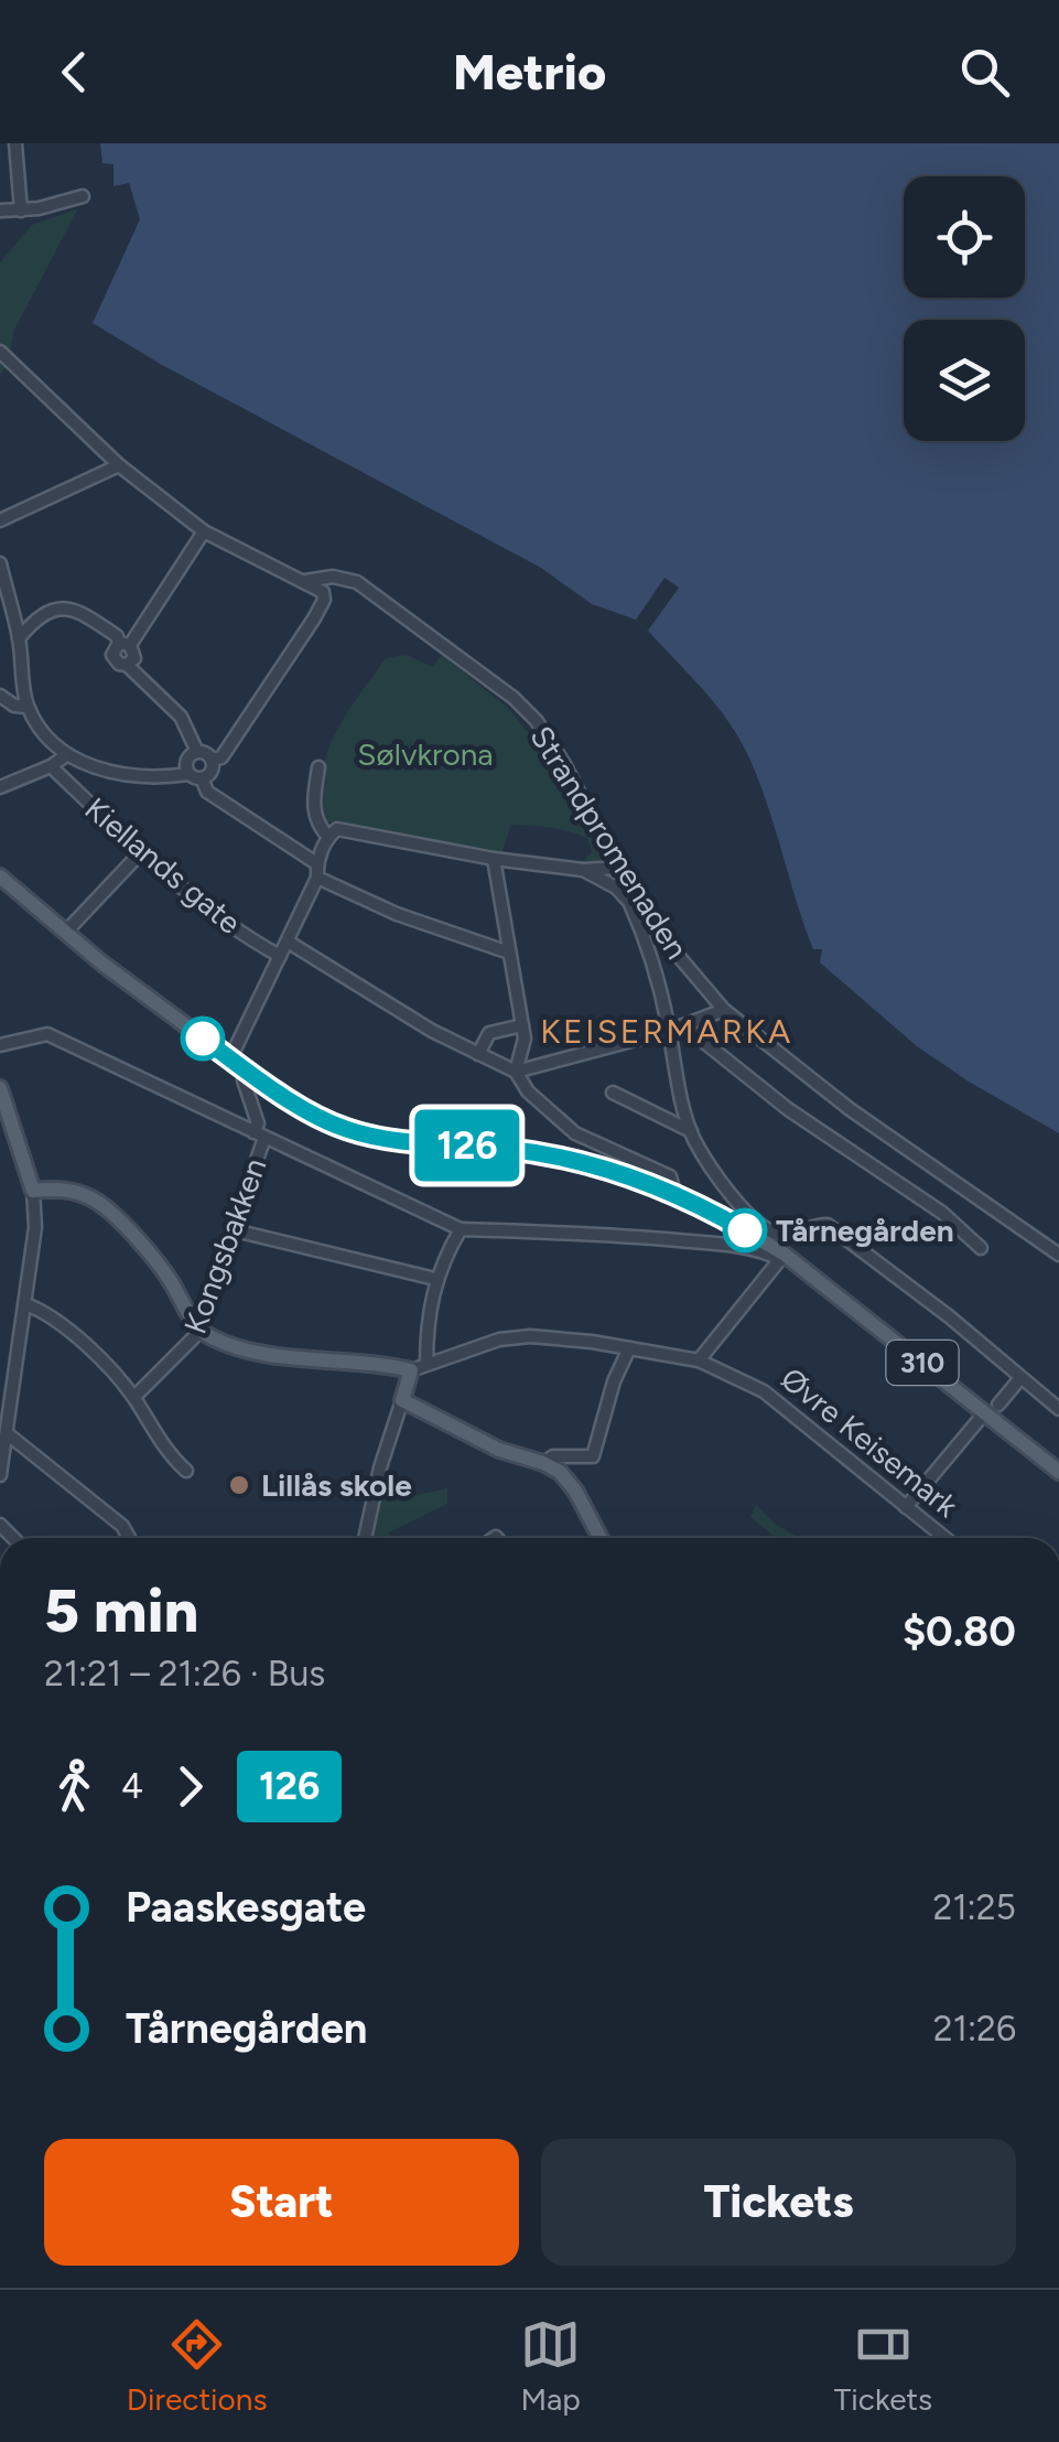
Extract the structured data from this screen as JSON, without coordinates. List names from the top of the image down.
{
  "streets": {
    "main road": ["310"],
    "street": [
      "Strandpromenaden",
      "Kiellands gate",
      "Kongsbakken",
      "Øvre Keisemark"
    ]
  },
  "districts": ["KEISERMARKA"],
  "parks": ["Sølvkrona"],
  "places": ["Tårnegården", "Lillås skole"],
  "lines": ["bus line 126"],
  "page": {
    "header": "Metrio",
    "on_map": "126",
    "heading": ["5 min", "21:21 – 21:26 · Bus", "$0.80"],
    "legs": ["4", "126"],
    "list": [
      {
        "name": "Paaskesgate",
        "value": "21:25"
      },
      {
        "name": "Tårnegården",
        "value": "21:26"
      }
    ],
    "buttons": ["Start", "Tickets"],
    "tabs": ["Directions", "Map", "Tickets"]
  }
}
